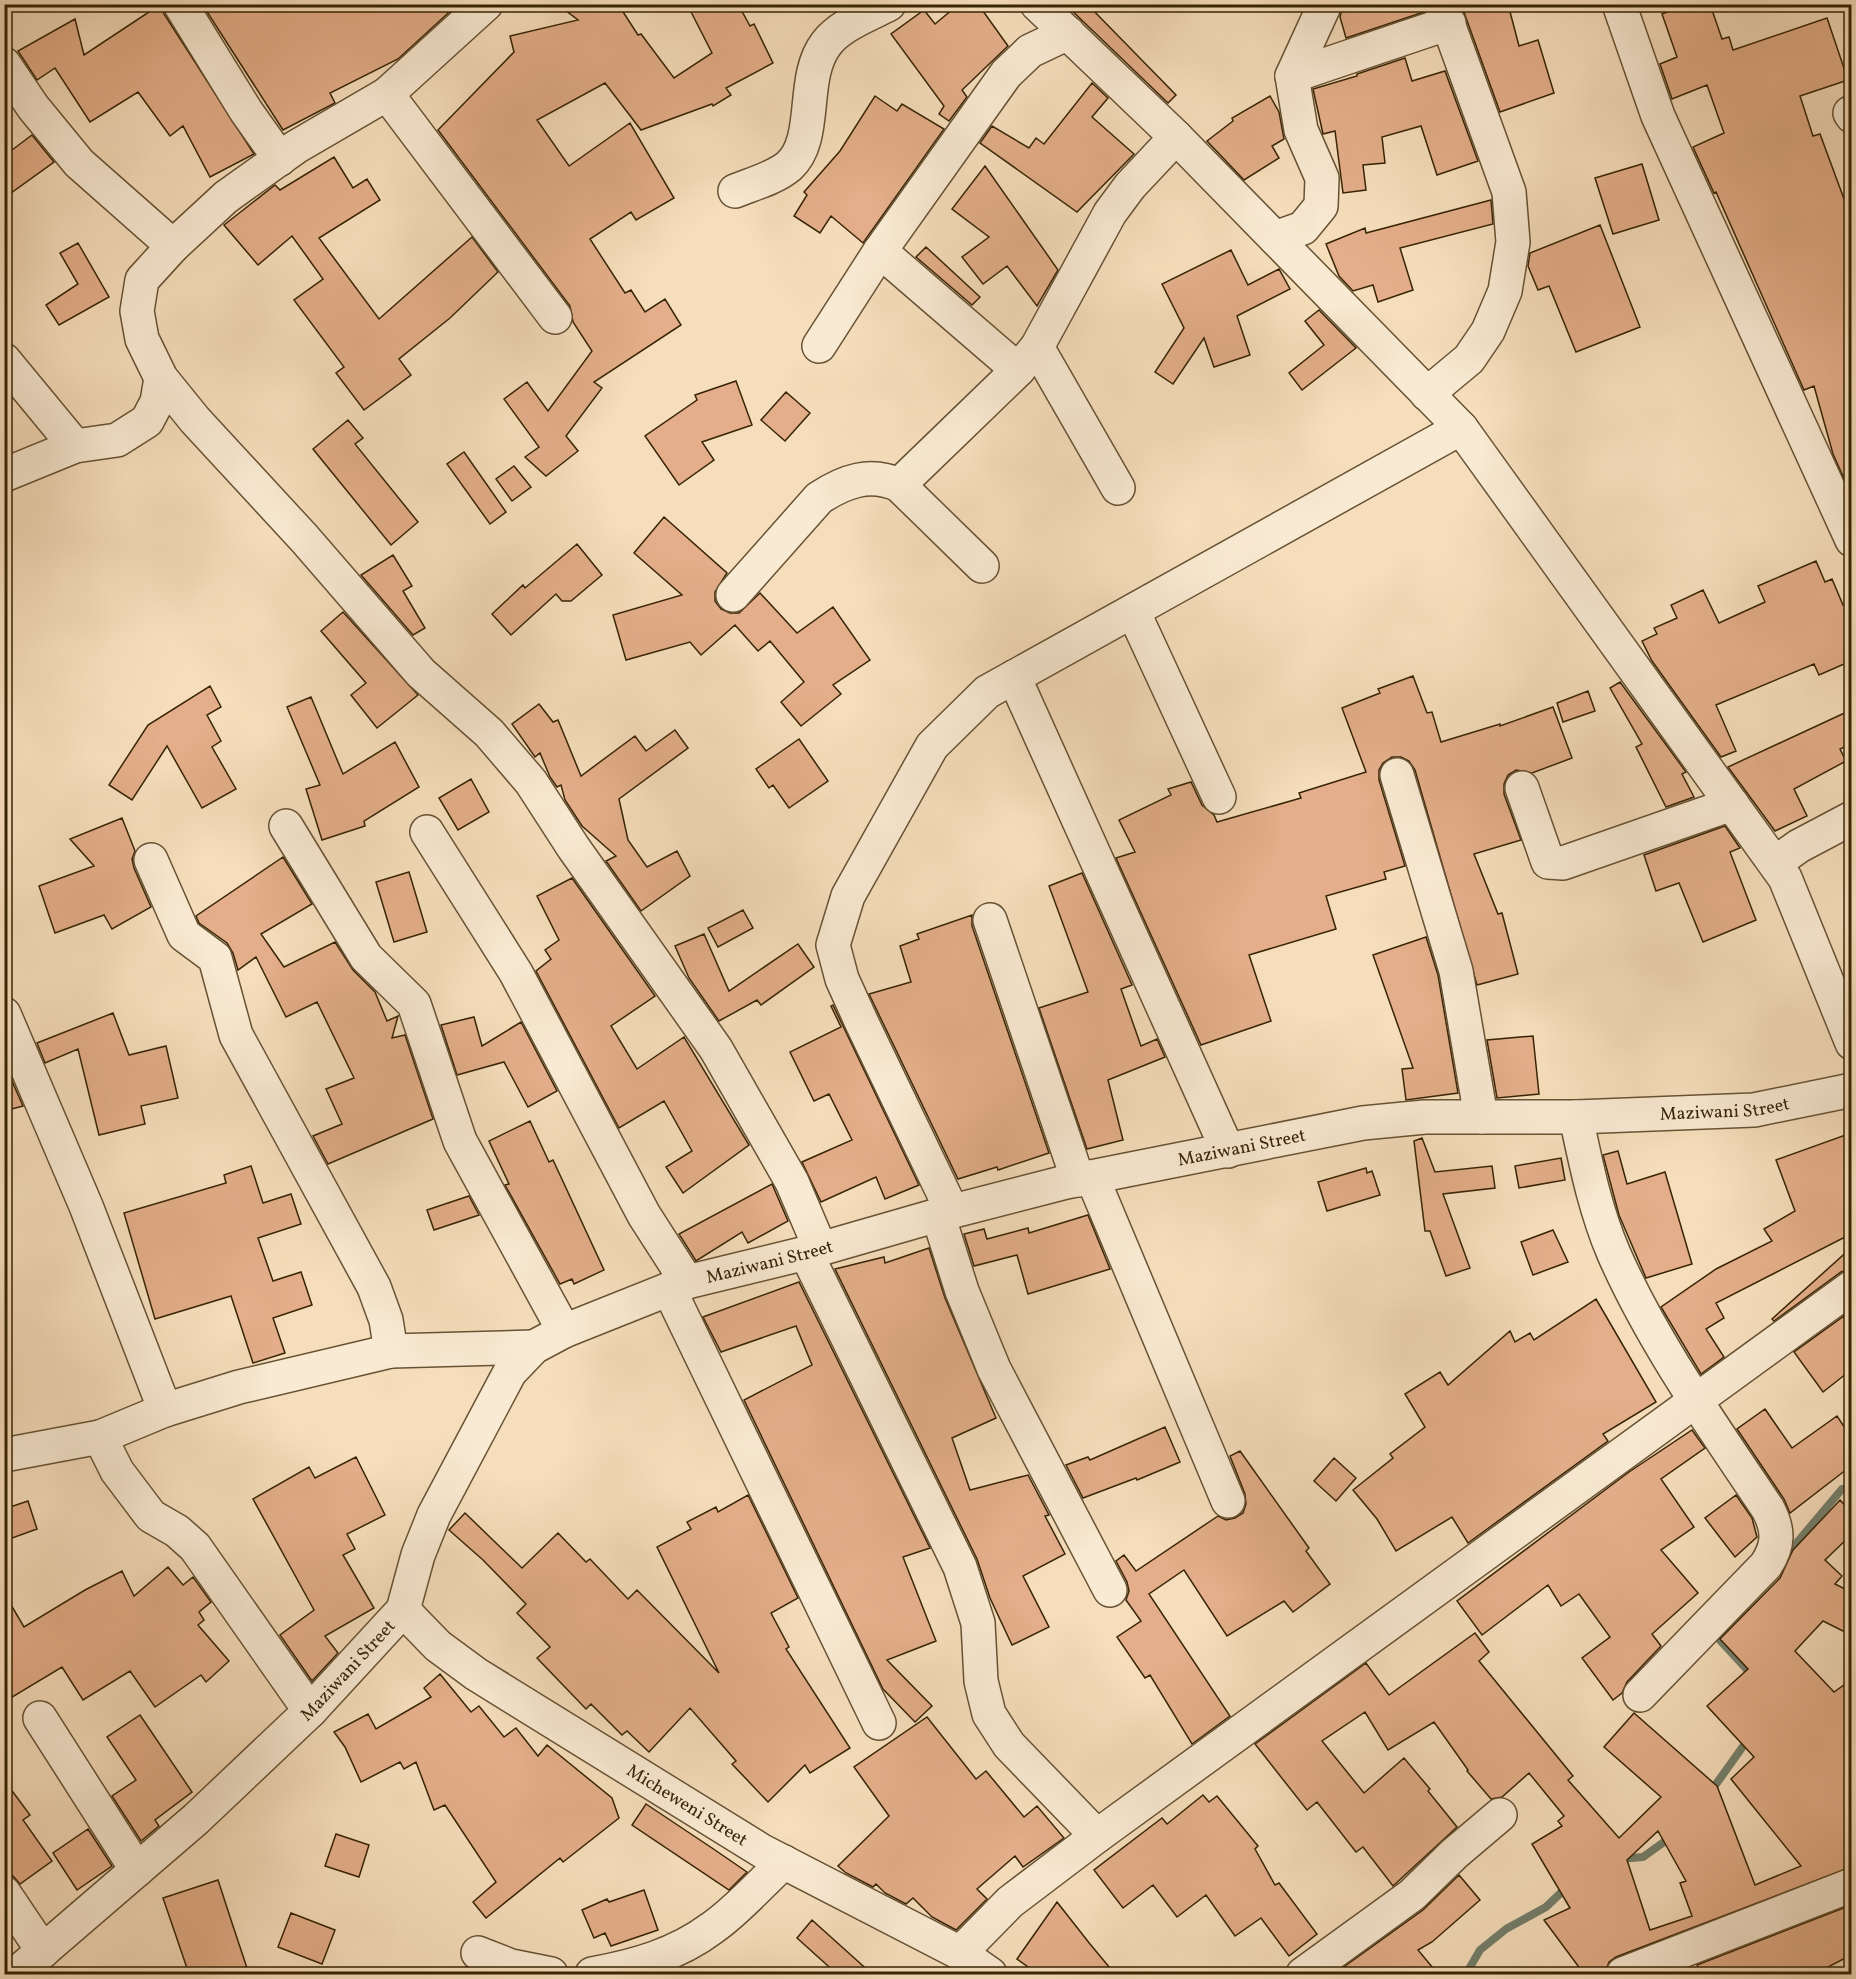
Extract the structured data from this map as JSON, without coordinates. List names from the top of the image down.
{
  "streets": {
    "street": ["Maziwani Street", "Micheweni Street"]
  },
  "crossings": [
    ["Maziwani Street", "Micheweni Street"]
  ]
}
